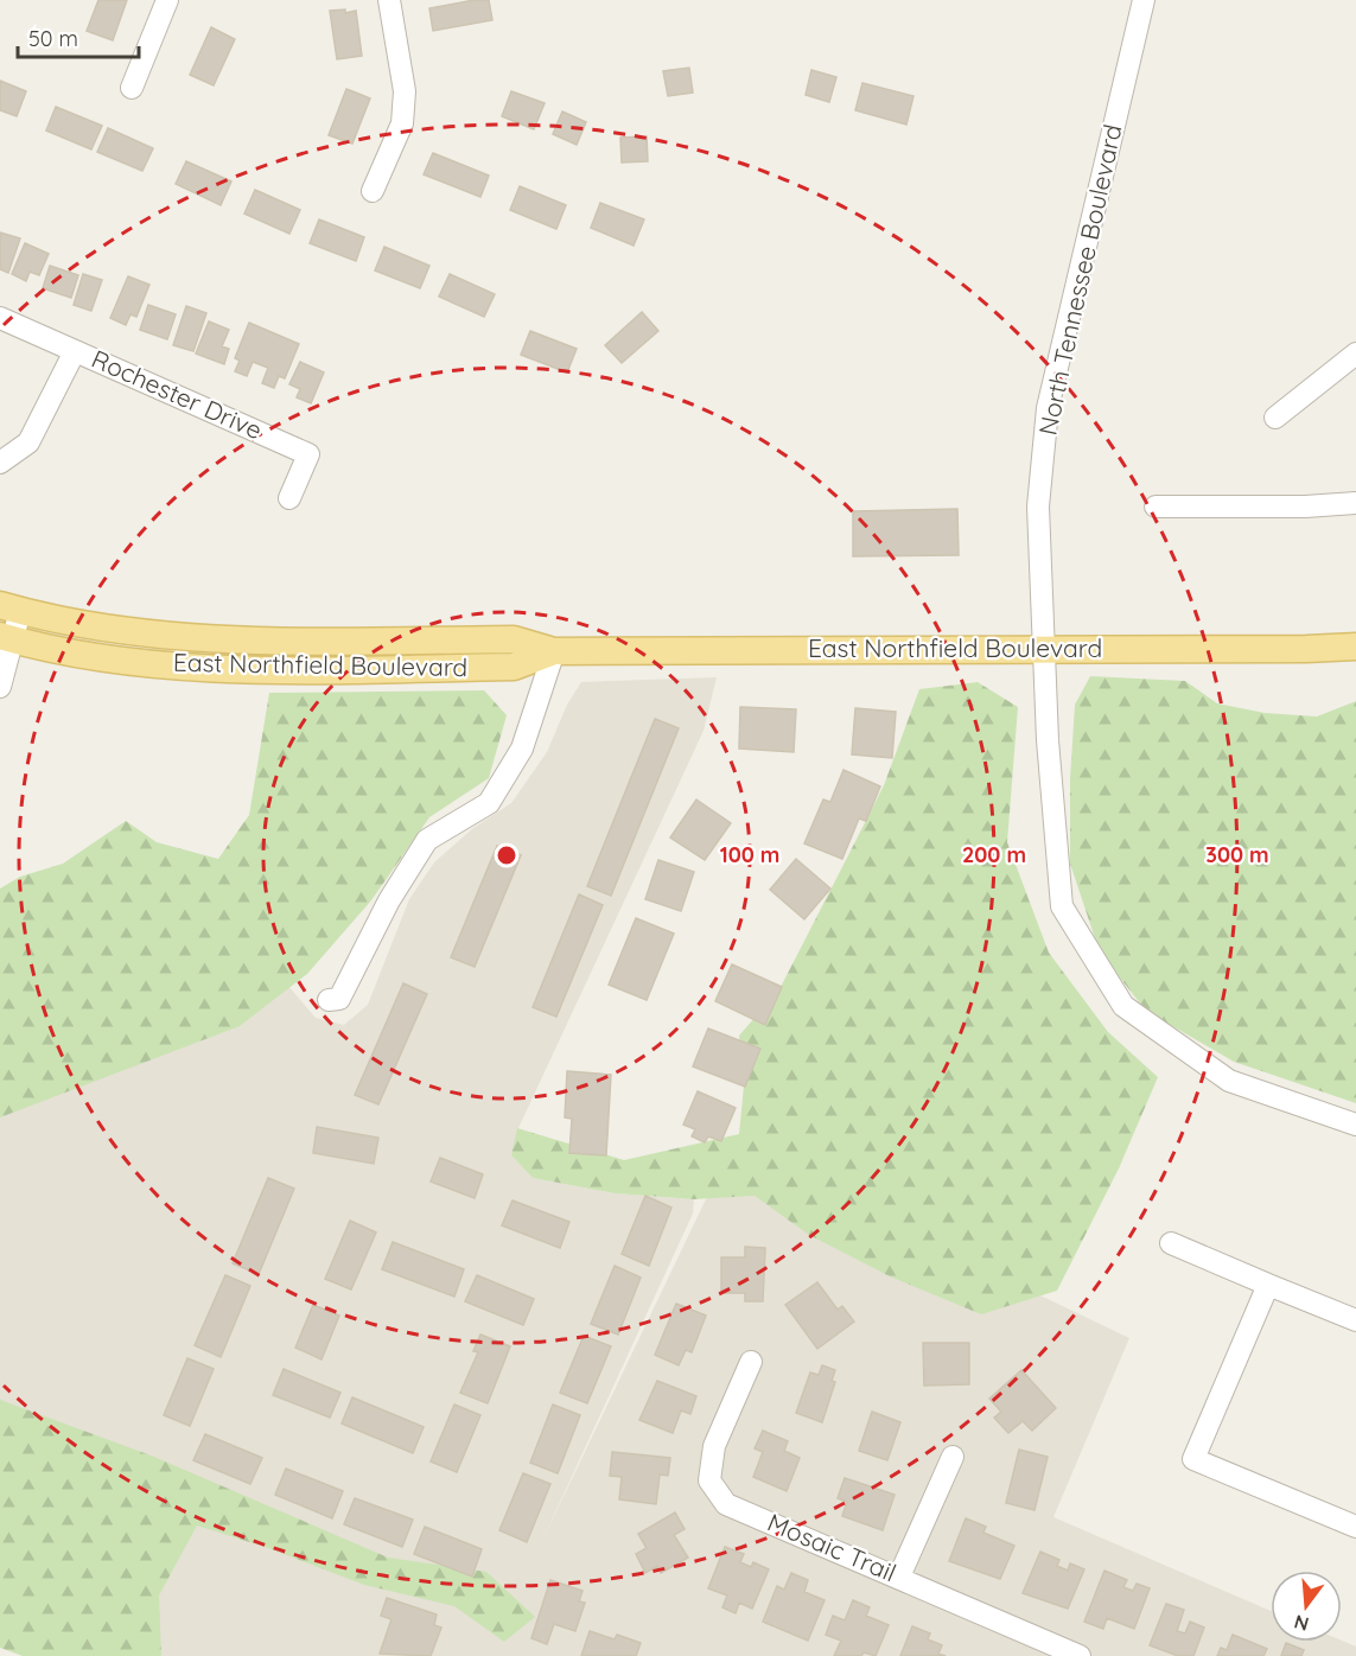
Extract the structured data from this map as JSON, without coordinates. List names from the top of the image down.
{
  "streets": {
    "main road": ["East Northfield Boulevard"],
    "street": ["North Tennessee Boulevard", "Rochester Drive", "Mosaic Trail"]
  },
  "crossings": [
    ["North Tennessee Boulevard", "East Northfield Boulevard"]
  ],
  "scale_bar": "50 m",
  "north": "bottom",
  "rings": ["100 m", "200 m", "300 m"]
}
